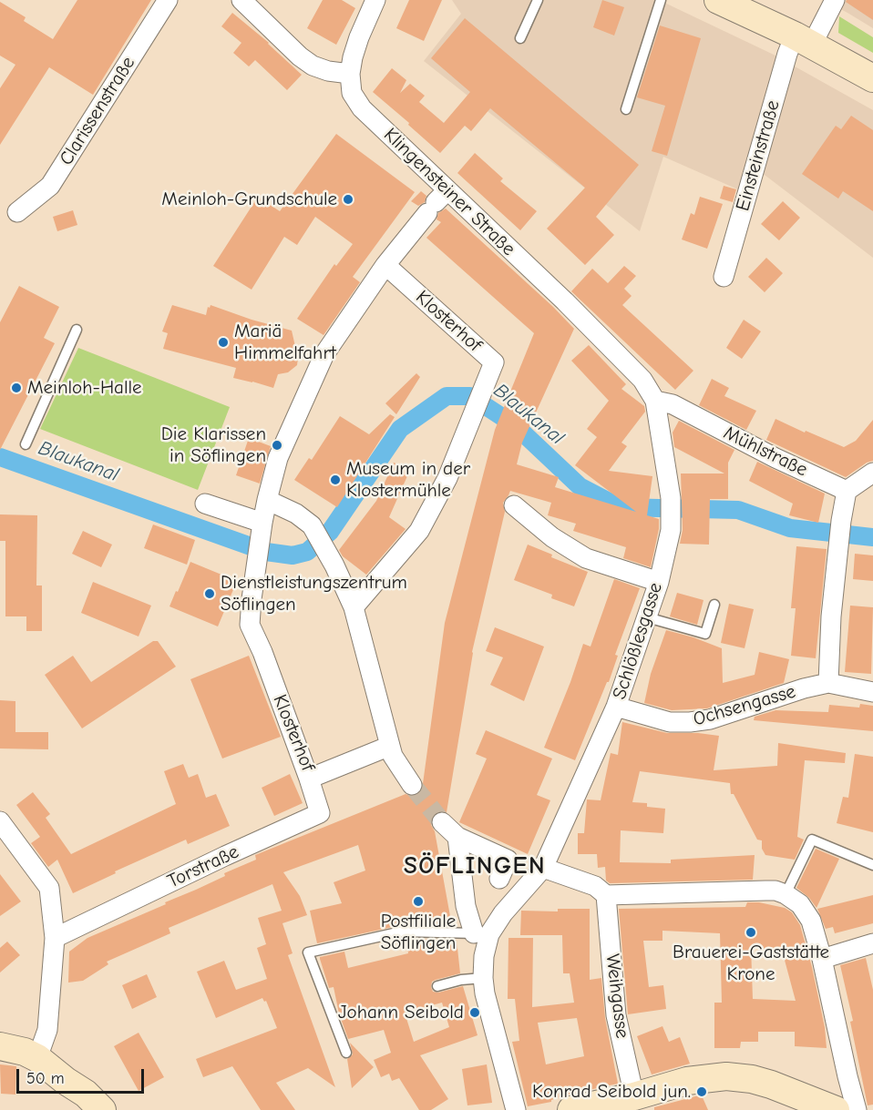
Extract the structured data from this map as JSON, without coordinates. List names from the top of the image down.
{
  "streets": {
    "street": [
      "Clarissenstraße",
      "Einsteinstraße",
      "Klingensteiner Straße",
      "Klosterhof",
      "Mühlstraße",
      "Schlößlesgasse",
      "Ochsengasse",
      "Torstraße",
      "Weihgasse"
    ]
  },
  "crossings": [
    ["Klingensteiner Straße", "Klosterhof"],
    ["Klingensteiner Straße", "Mühlstraße"],
    ["Klingensteiner Straße", "Schlößlesgasse"],
    ["Klosterhof", "Torstraße"],
    ["Mühlstraße", "Schlößlesgasse"],
    ["Schlößlesgasse", "Ochsengasse"]
  ],
  "districts": ["SÖFLINGEN"],
  "water": ["Blaukanal"],
  "places": [
    "Meinloh-Grundschule",
    "Mariä Himmelfahrt",
    "Meinloh-Halle",
    "Die Klarissen in Söflingen",
    "Museum in der Klostermühle",
    "Dienstleistungszentrum Söflingen",
    "Postfiliale Söflingen",
    "Brauerei-Gaststätte Krone",
    "Johann Seibold",
    "Konrad Seibold jun."
  ],
  "scale_bar": "50 m"
}
